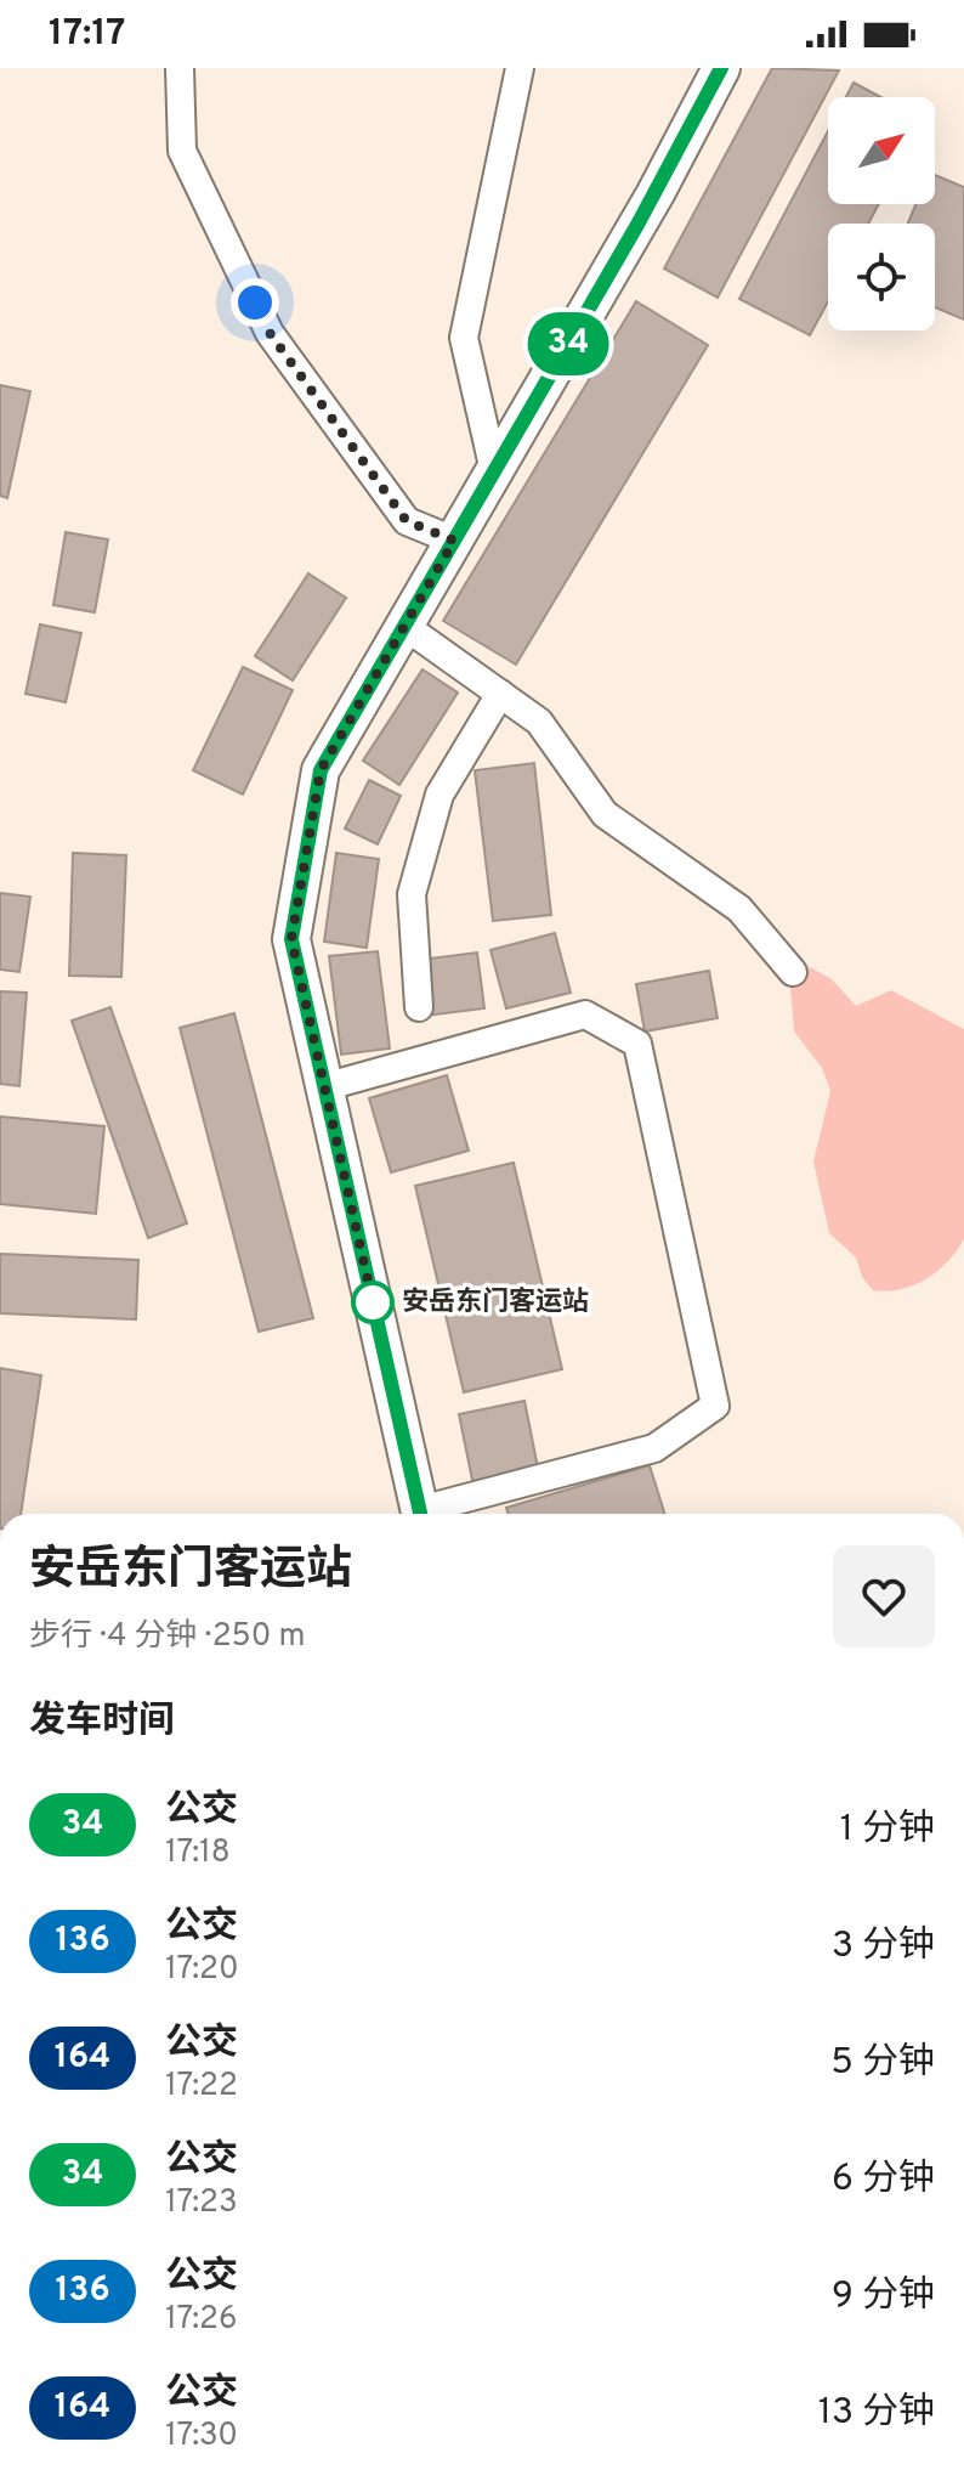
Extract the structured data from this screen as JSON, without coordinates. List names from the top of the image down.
{
  "places": ["安岳东门客运站"],
  "lines": ["bus line 34"],
  "north": "top right",
  "page": {
    "status": "17:17",
    "on_map": "34",
    "heading": [
      ["安岳东门客运站", "步行 · 4 分钟 · 250 m"],
      "发车时间"
    ],
    "list": [
      {
        "mark": "34",
        "name": "公交",
        "note": "17:18",
        "value": "1 分钟"
      },
      {
        "mark": "136",
        "name": "公交",
        "note": "17:20",
        "value": "3 分钟"
      },
      {
        "mark": "164",
        "name": "公交",
        "note": "17:22",
        "value": "5 分钟"
      },
      {
        "mark": "34",
        "name": "公交",
        "note": "17:23",
        "value": "6 分钟"
      },
      {
        "mark": "136",
        "name": "公交",
        "note": "17:26",
        "value": "9 分钟"
      },
      {
        "mark": "164",
        "name": "公交",
        "note": "17:30",
        "value": "13 分钟"
      }
    ]
  }
}
